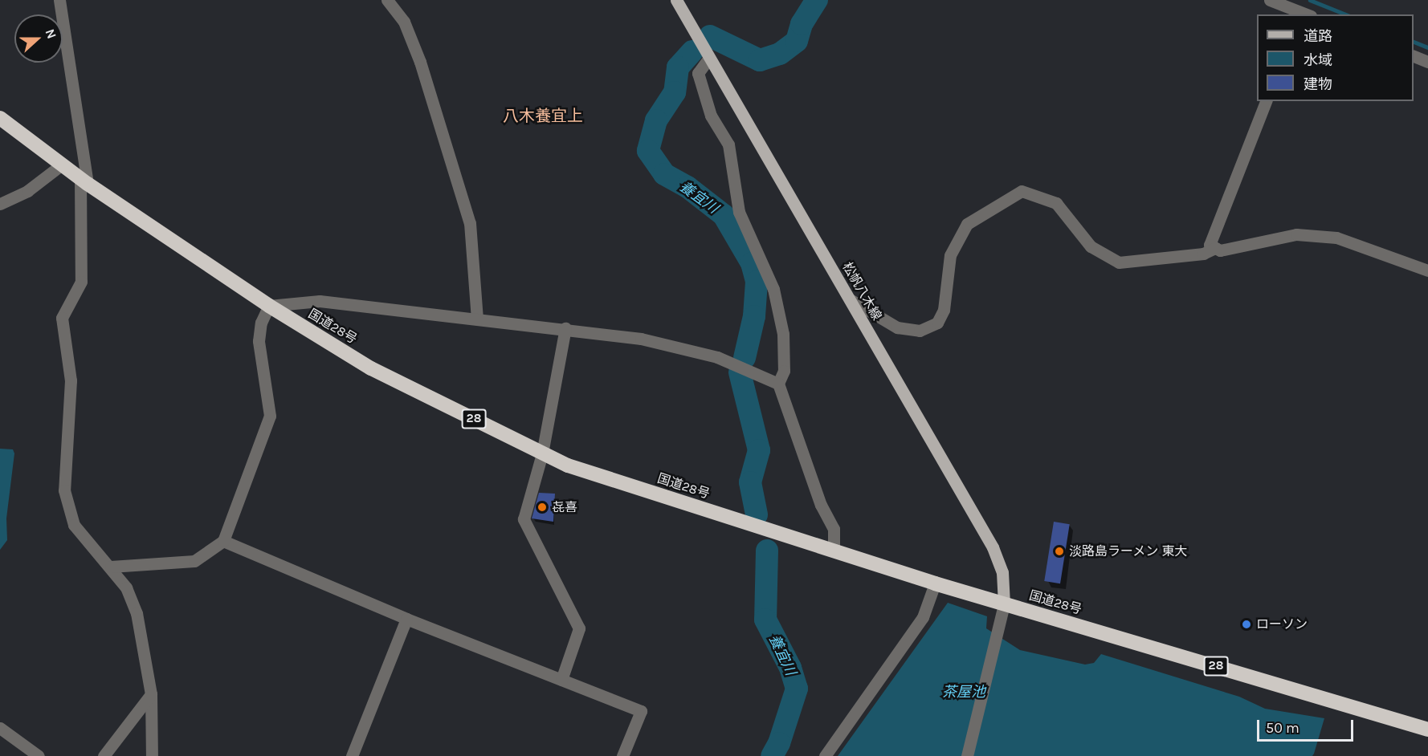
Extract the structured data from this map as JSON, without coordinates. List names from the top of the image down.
{
  "streets": {
    "highway": ["国道28号", "28"],
    "main road": ["松帆八木線"]
  },
  "crossings": [
    ["松帆八木線", "国道28号"]
  ],
  "districts": ["八木養宜上"],
  "water": ["養宜川", "茶屋池"],
  "places": ["㐂喜", "淡路島ラーメン 東大", "ローソン"],
  "legend": ["道路", "水域", "建物"],
  "scale_bar": "50 m",
  "north": "right"
}
